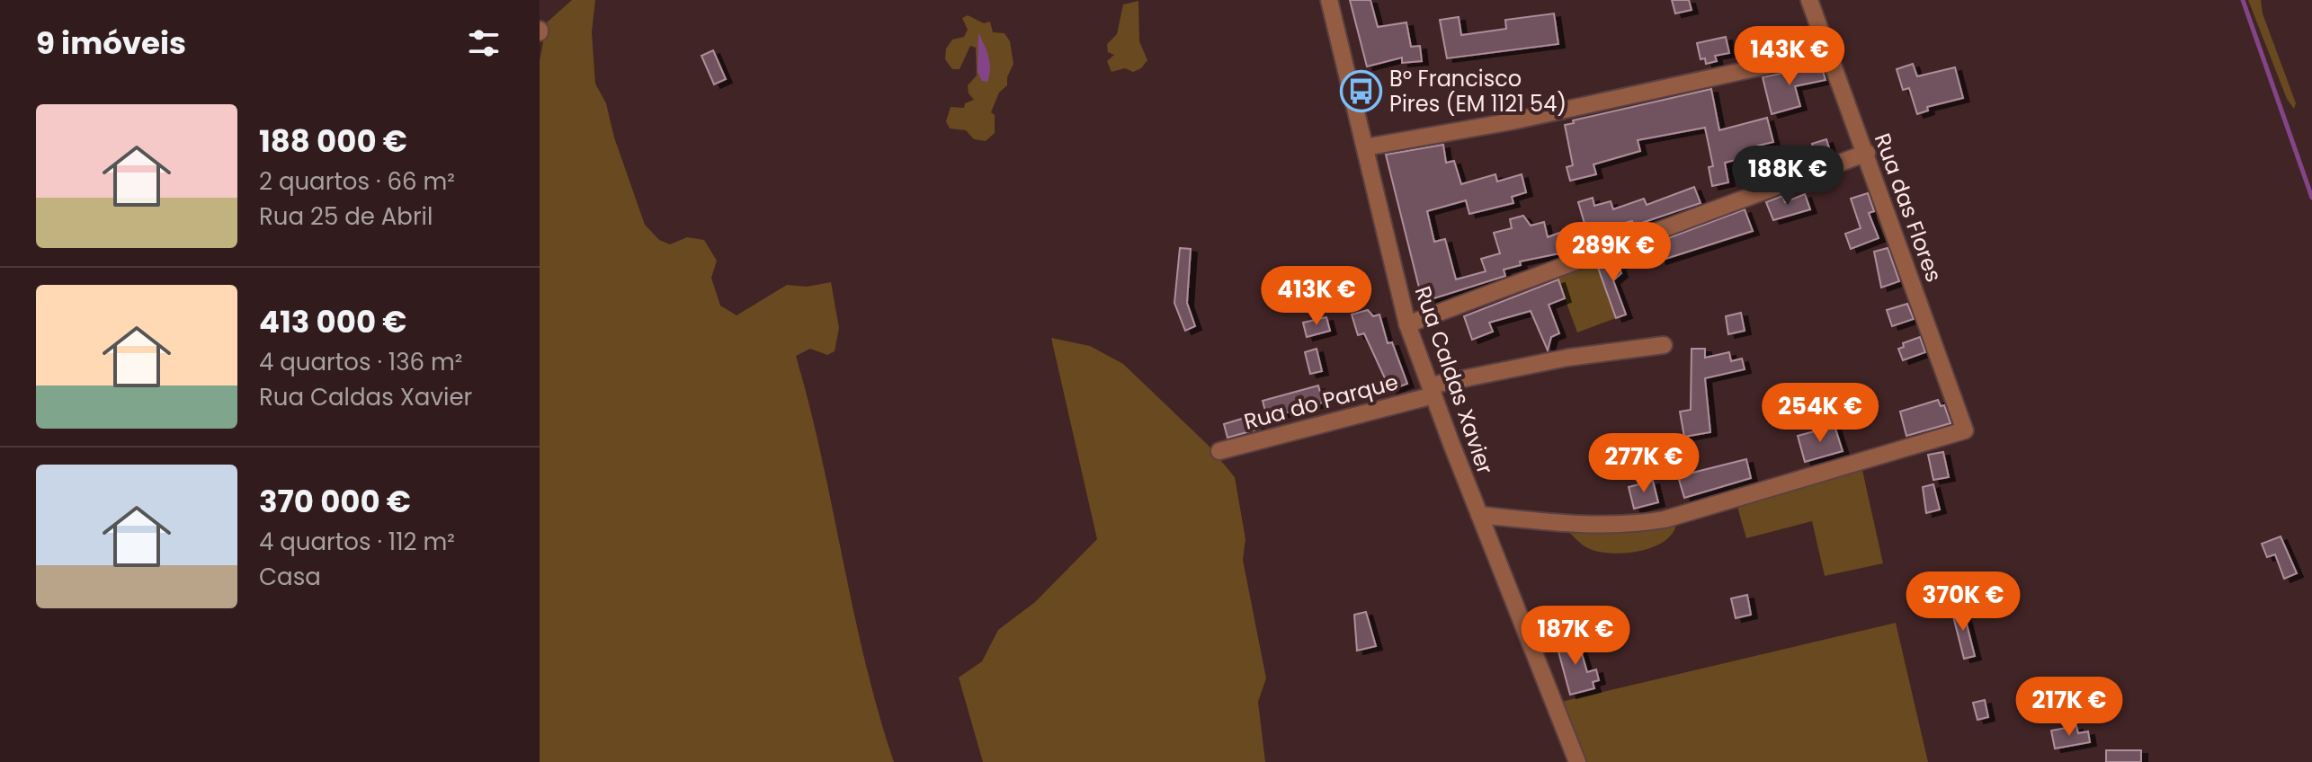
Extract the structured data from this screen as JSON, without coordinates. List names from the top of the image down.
{
  "streets": {
    "street": ["Rua das Flores", "Rua Caldas Xavier", "Rua do Parque"]
  },
  "crossings": [
    ["Rua das Flores", "Rua Caldas Xavier"],
    ["Rua Caldas Xavier", "Rua do Parque"]
  ],
  "places": {
    "bus stop": ["Bº Francisco Pires (EM 1121 54)"]
  },
  "page": {
    "heading": "9 imóveis",
    "price": [
      "143K €",
      "188K €",
      "289K €",
      "413K €",
      "254K €",
      "277K €",
      "370K €",
      "187K €",
      "217K €"
    ],
    "list": [
      {
        "name": "188 000 €",
        "note": "2 quartos · 66 m² · Rua 25 de Abril"
      },
      {
        "name": "413 000 €",
        "note": "4 quartos · 136 m² · Rua Caldas Xavier"
      },
      {
        "name": "370 000 €",
        "note": "4 quartos · 112 m² · Casa"
      }
    ]
  }
}
